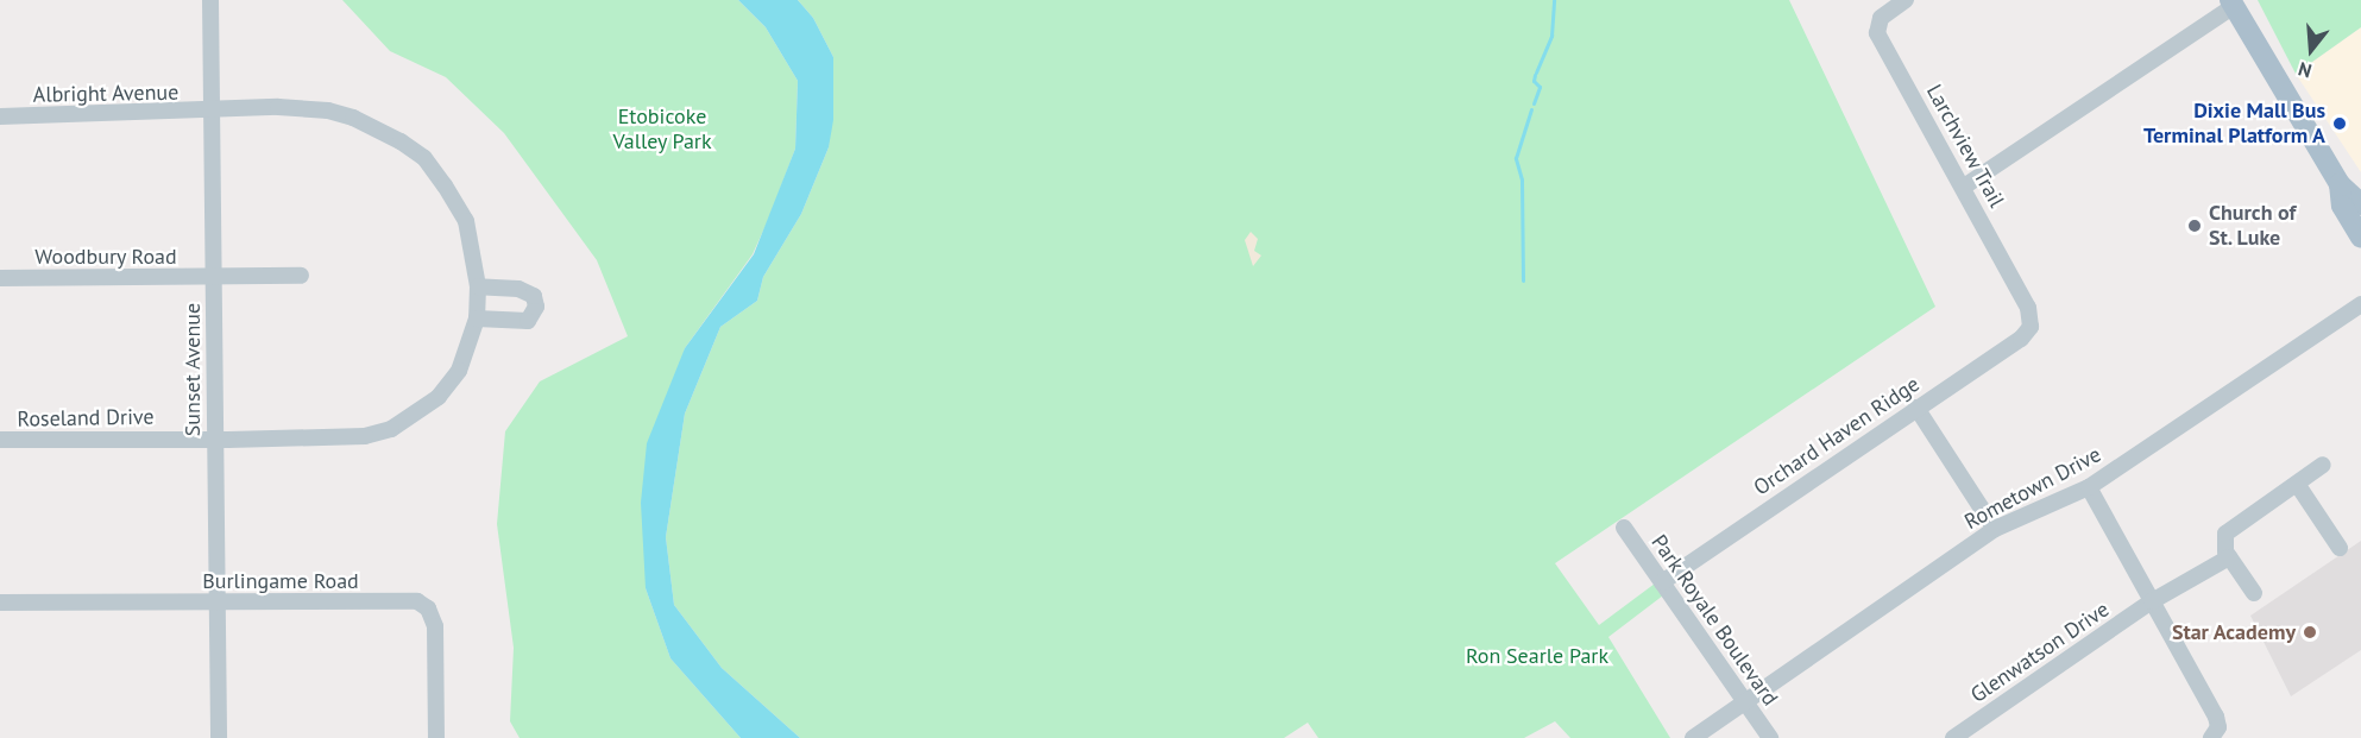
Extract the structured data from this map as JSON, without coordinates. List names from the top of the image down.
{
  "streets": {
    "street": [
      "Albright Avenue",
      "Larchview Trail",
      "Woodbury Road",
      "Sunset Avenue",
      "Roseland Drive",
      "Orchard Haven Ridge",
      "Rometown Drive",
      "Burlingame Road",
      "Park Royale Boulevard",
      "Glenwatson Drive"
    ]
  },
  "crossings": [
    ["Albright Avenue", "Sunset Avenue"],
    ["Albright Avenue", "Roseland Drive"],
    ["Larchview Trail", "Orchard Haven Ridge"],
    ["Woodbury Road", "Sunset Avenue"],
    ["Sunset Avenue", "Roseland Drive"],
    ["Sunset Avenue", "Burlingame Road"],
    ["Orchard Haven Ridge", "Park Royale Boulevard"],
    ["Rometown Drive", "Park Royale Boulevard"]
  ],
  "parks": ["Etobicoke Valley Park", "Ron Searle Park"],
  "places": ["Dixie Mall Bus Terminal Platform A", "Church of St. Luke", "Star Academy"],
  "north": "bottom"
}
